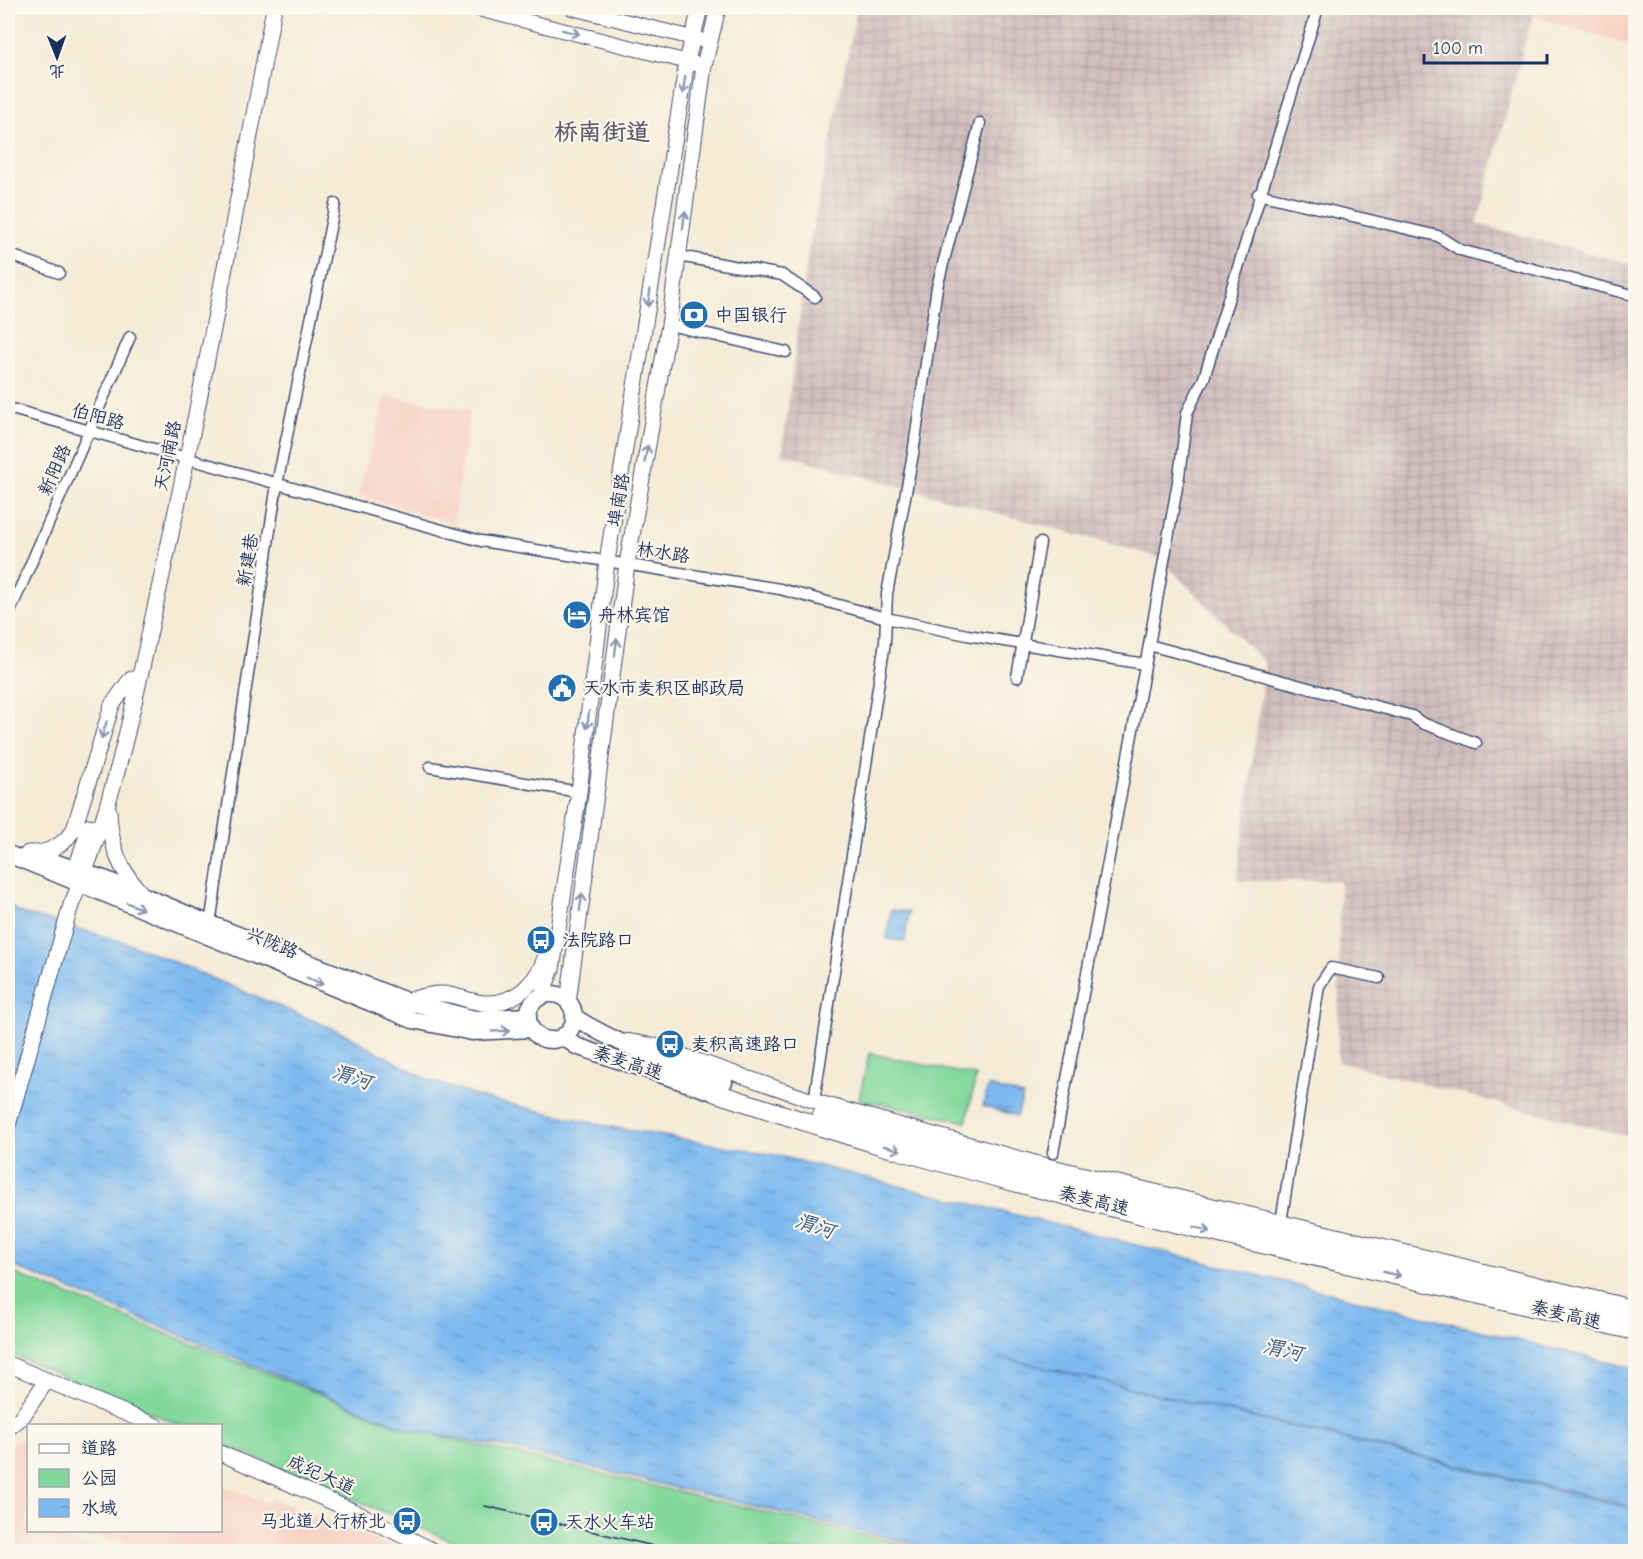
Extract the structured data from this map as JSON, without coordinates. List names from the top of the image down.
{
  "streets": {
    "highway": ["兴陇路", "秦麦高速"],
    "main road": ["天河南路", "埠南路", "成纪大道"],
    "street": [
      "伯阳路",
      "新阳路",
      "林水路",
      "新建巷"
    ]
  },
  "crossings": [
    ["伯阳路", "天河南路"],
    ["伯阳路", "新阳路"],
    ["伯阳路", "林水路"],
    ["天河南路", "林水路"],
    ["天河南路", "兴陇路"],
    ["埠南路", "林水路"],
    ["埠南路", "兴陇路"],
    ["埠南路", "秦麦高速"],
    ["林水路", "新建巷"],
    ["新建巷", "兴陇路"],
    ["兴陇路", "秦麦高速"]
  ],
  "districts": ["桥南街道"],
  "water": ["渭河"],
  "places": {
    "bank": ["中国银行"],
    "hotel": ["舟林宾馆"],
    "public building": ["天水市麦积区邮政局"],
    "bus stop": [
      "法院路口",
      "麦积高速路口",
      "马北道人行桥北",
      "天水火车站"
    ]
  },
  "legend": ["道路", "公园", "水域"],
  "scale_bar": "100 m",
  "north": "bottom"
}
